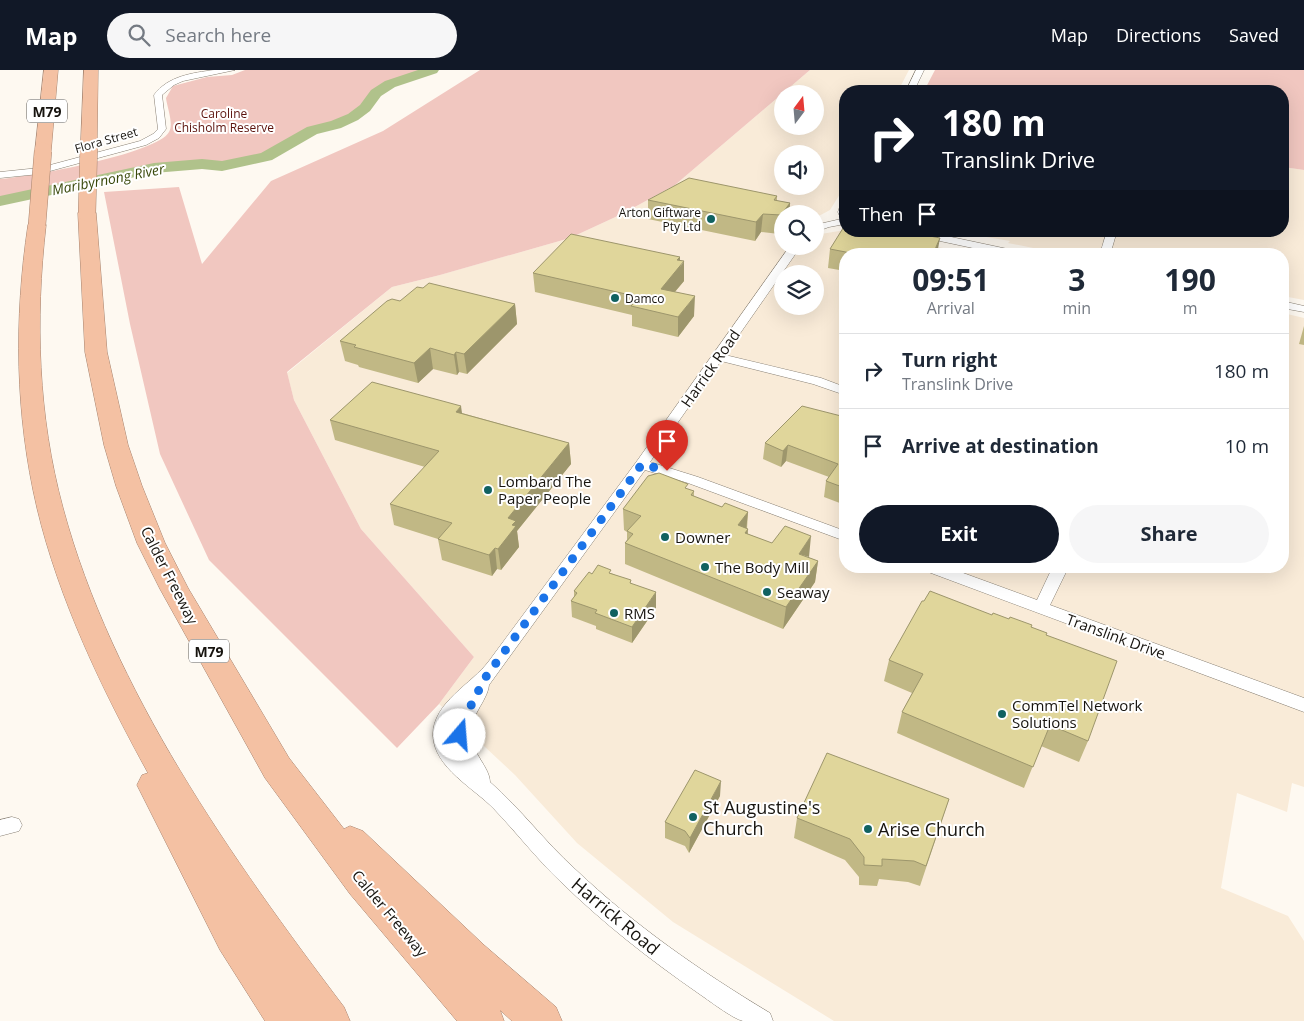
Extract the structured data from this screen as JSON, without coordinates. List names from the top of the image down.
{
  "streets": {
    "highway": ["M79", "Calder Freeway"],
    "street": ["Flora Street", "Harrick Road", "Translink Drive"]
  },
  "water": ["Maribyrnong River"],
  "parks": ["Caroline Chisholm Reserve"],
  "places": [
    "Arton Giftware Pty Ltd",
    "Damco",
    "Lombard The Paper People",
    "Downer",
    "The Body Mill",
    "Seaway",
    "RMS",
    "CommTel Network Solutions",
    "St Augustine's Church",
    "Arise Church"
  ],
  "north": "top",
  "page": {
    "header": "Map",
    "search": "Search here",
    "nav": ["Map", "Directions", "Saved"],
    "turn": ["180 m", "Translink Drive"],
    "then": "Then",
    "eta": [
      "09:51",
      "Arrival",
      "3",
      "min",
      "190",
      "m"
    ],
    "list": [
      {
        "name": "Turn right",
        "note": "Translink Drive",
        "value": "180 m"
      },
      {
        "name": "Arrive at destination",
        "value": "10 m"
      }
    ],
    "buttons": ["Exit", "Share"]
  }
}
